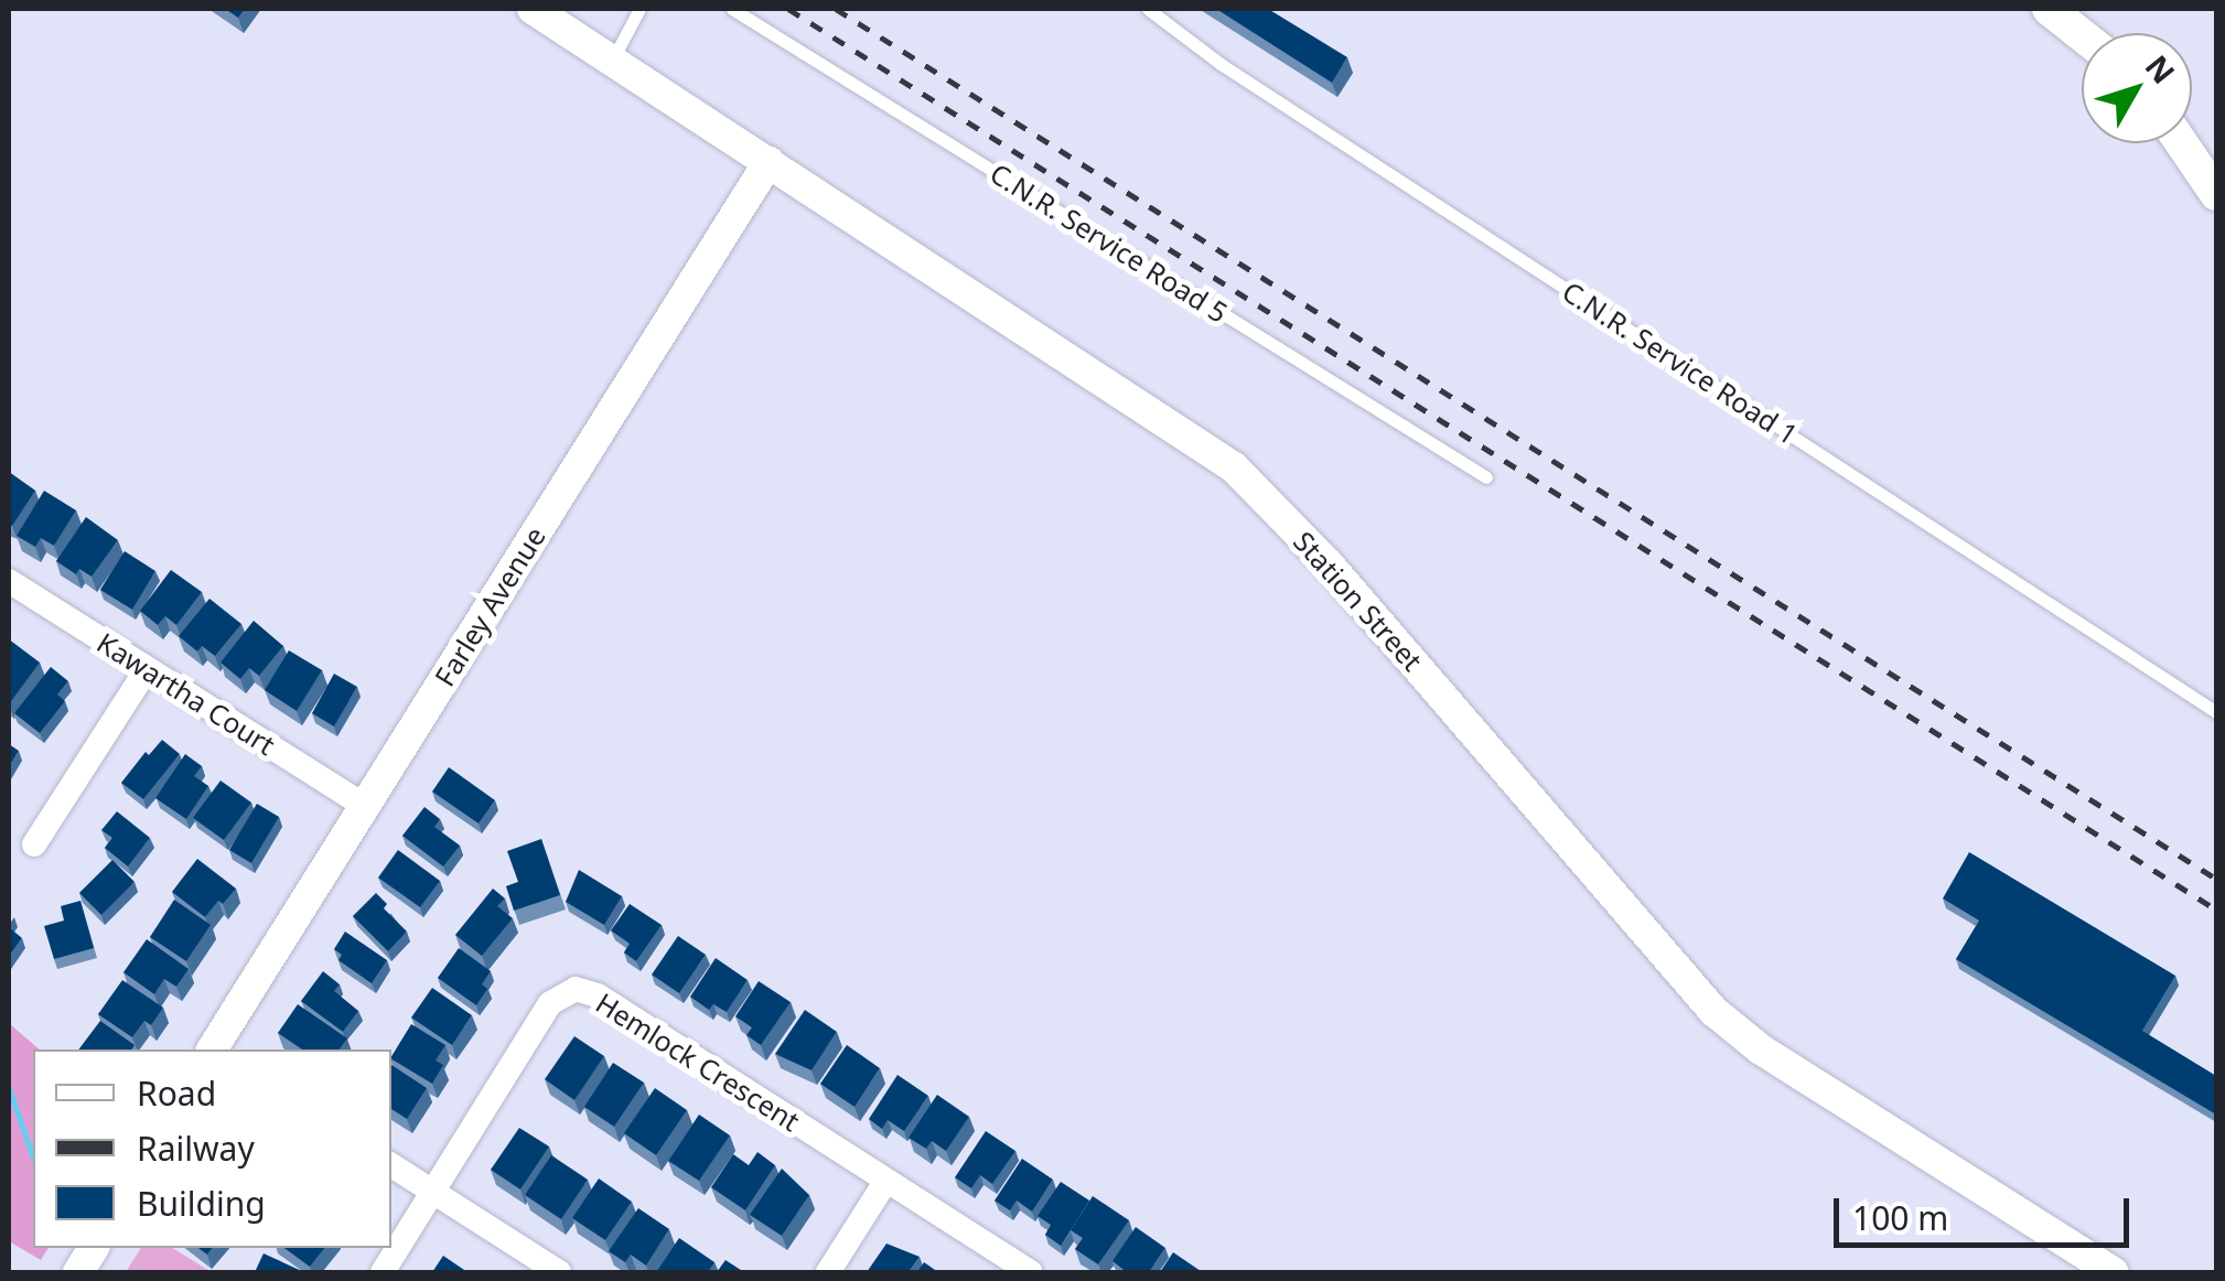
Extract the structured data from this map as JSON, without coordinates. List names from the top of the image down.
{
  "streets": {
    "street": [
      "Station Street",
      "Farley Avenue",
      "Kawartha Court",
      "Hemlock Crescent"
    ],
    "lane": ["C.N.R. Service Road 5", "C.N.R. Service Road 1"]
  },
  "crossings": [
    ["Station Street", "Farley Avenue"],
    ["Farley Avenue", "Kawartha Court"]
  ],
  "legend": ["Road", "Railway", "Building"],
  "scale_bar": "100 m",
  "north": "top right"
}
